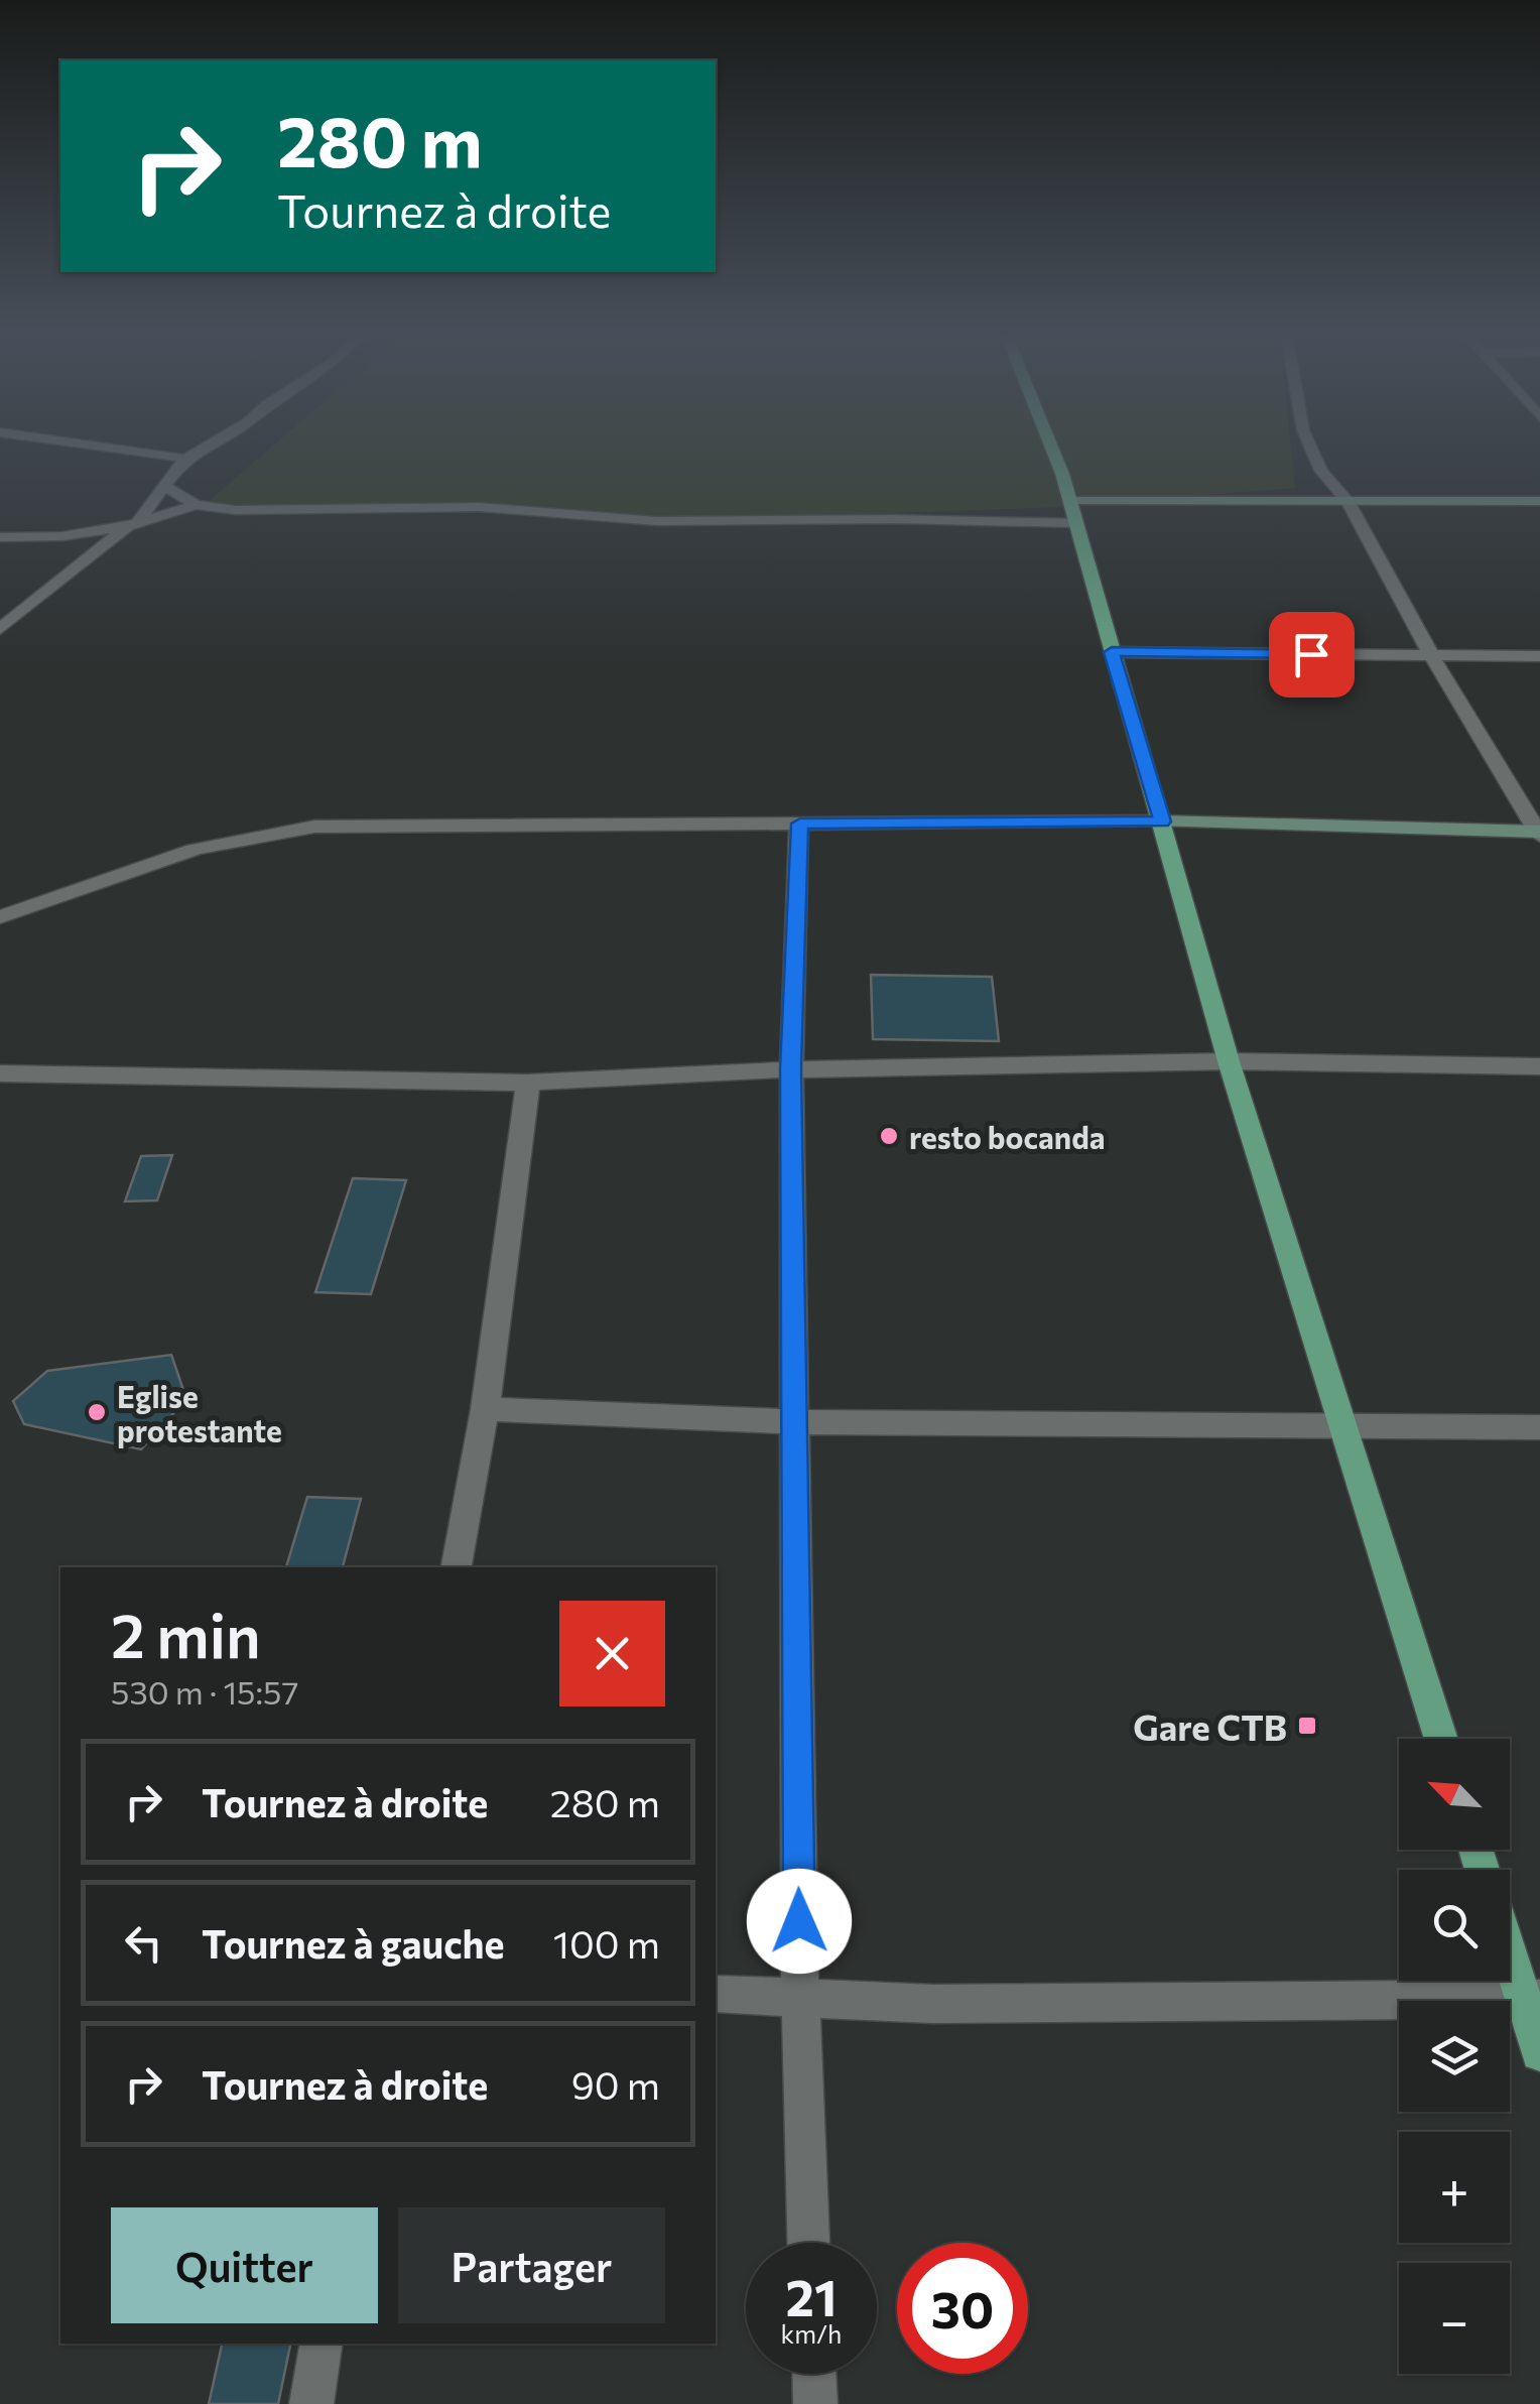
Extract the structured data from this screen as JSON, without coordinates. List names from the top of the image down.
{
  "places": {
    "other": ["resto bocanda", "Eglise protestante"],
    "transit": ["Gare CTB"]
  },
  "north": "top left",
  "page": {
    "turn": ["280 m", "Tournez à droite"],
    "heading": ["2 min", "530 m · 15:57"],
    "map_buttons": ["+", "−"],
    "list": [
      {
        "name": "Tournez à droite",
        "value": "280 m"
      },
      {
        "name": "Tournez à gauche",
        "value": "100 m"
      },
      {
        "name": "Tournez à droite",
        "value": "90 m"
      }
    ],
    "buttons": ["Quitter", "Partager"],
    "speed": "21 km/h",
    "limit": "30"
  }
}
